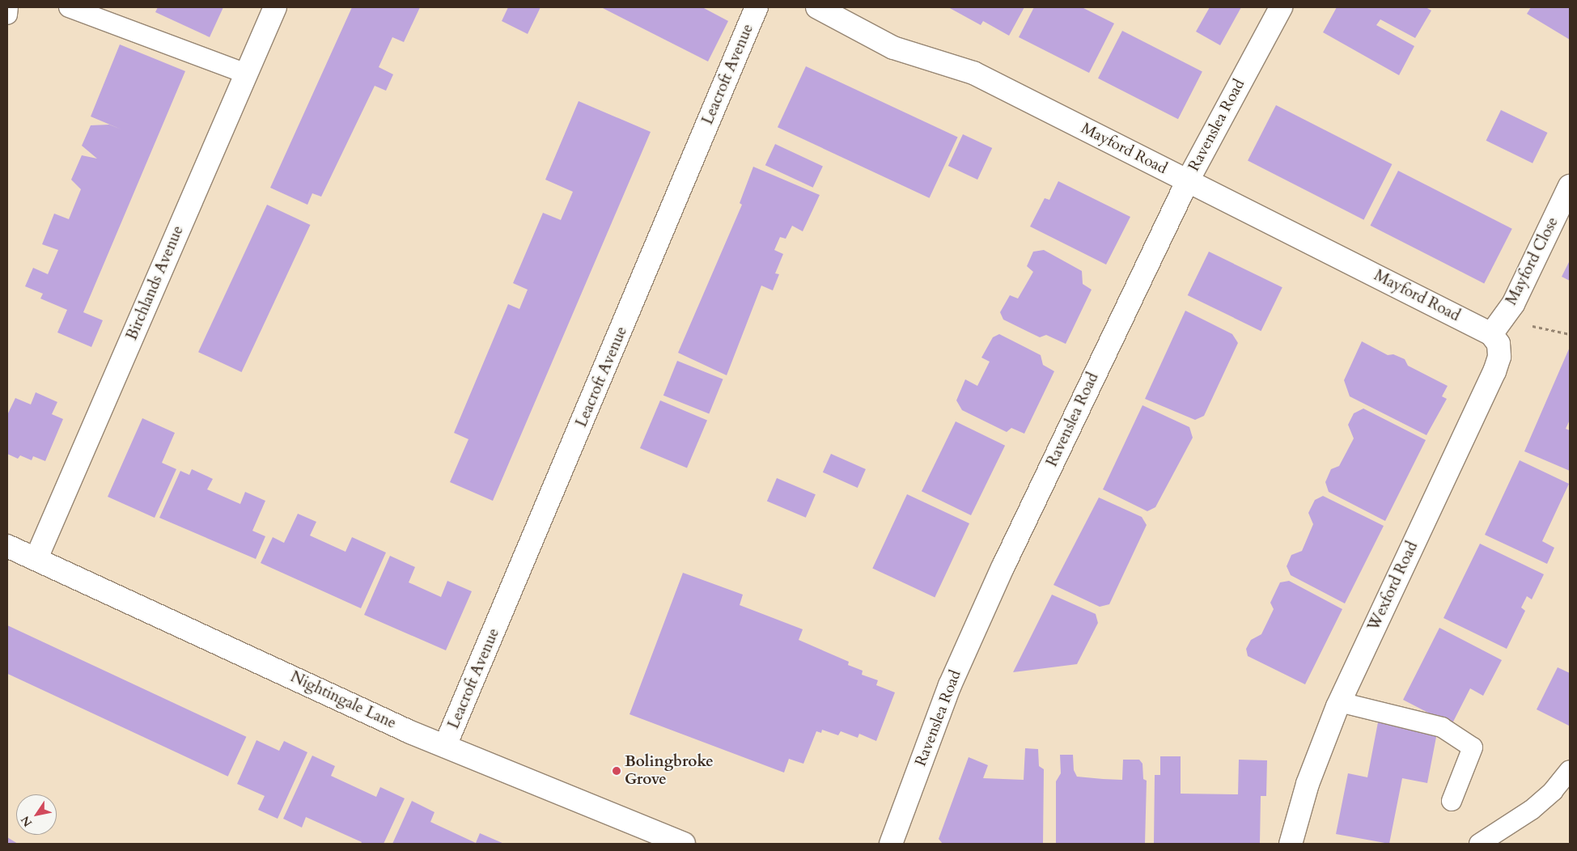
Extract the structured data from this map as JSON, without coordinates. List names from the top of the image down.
{
  "streets": {
    "street": [
      "Leacroft Avenue",
      "Ravenslea Road",
      "Mayford Road",
      "Mayford Close",
      "Birchlands Avenue",
      "Wexford Road",
      "Nightingale Lane"
    ]
  },
  "crossings": [
    ["Leacroft Avenue", "Nightingale Lane"],
    ["Ravenslea Road", "Mayford Road"],
    ["Mayford Road", "Mayford Close"],
    ["Mayford Road", "Wexford Road"],
    ["Mayford Close", "Wexford Road"],
    ["Birchlands Avenue", "Nightingale Lane"]
  ],
  "places": ["Bolingbroke Grove"],
  "north": "bottom left"
}
